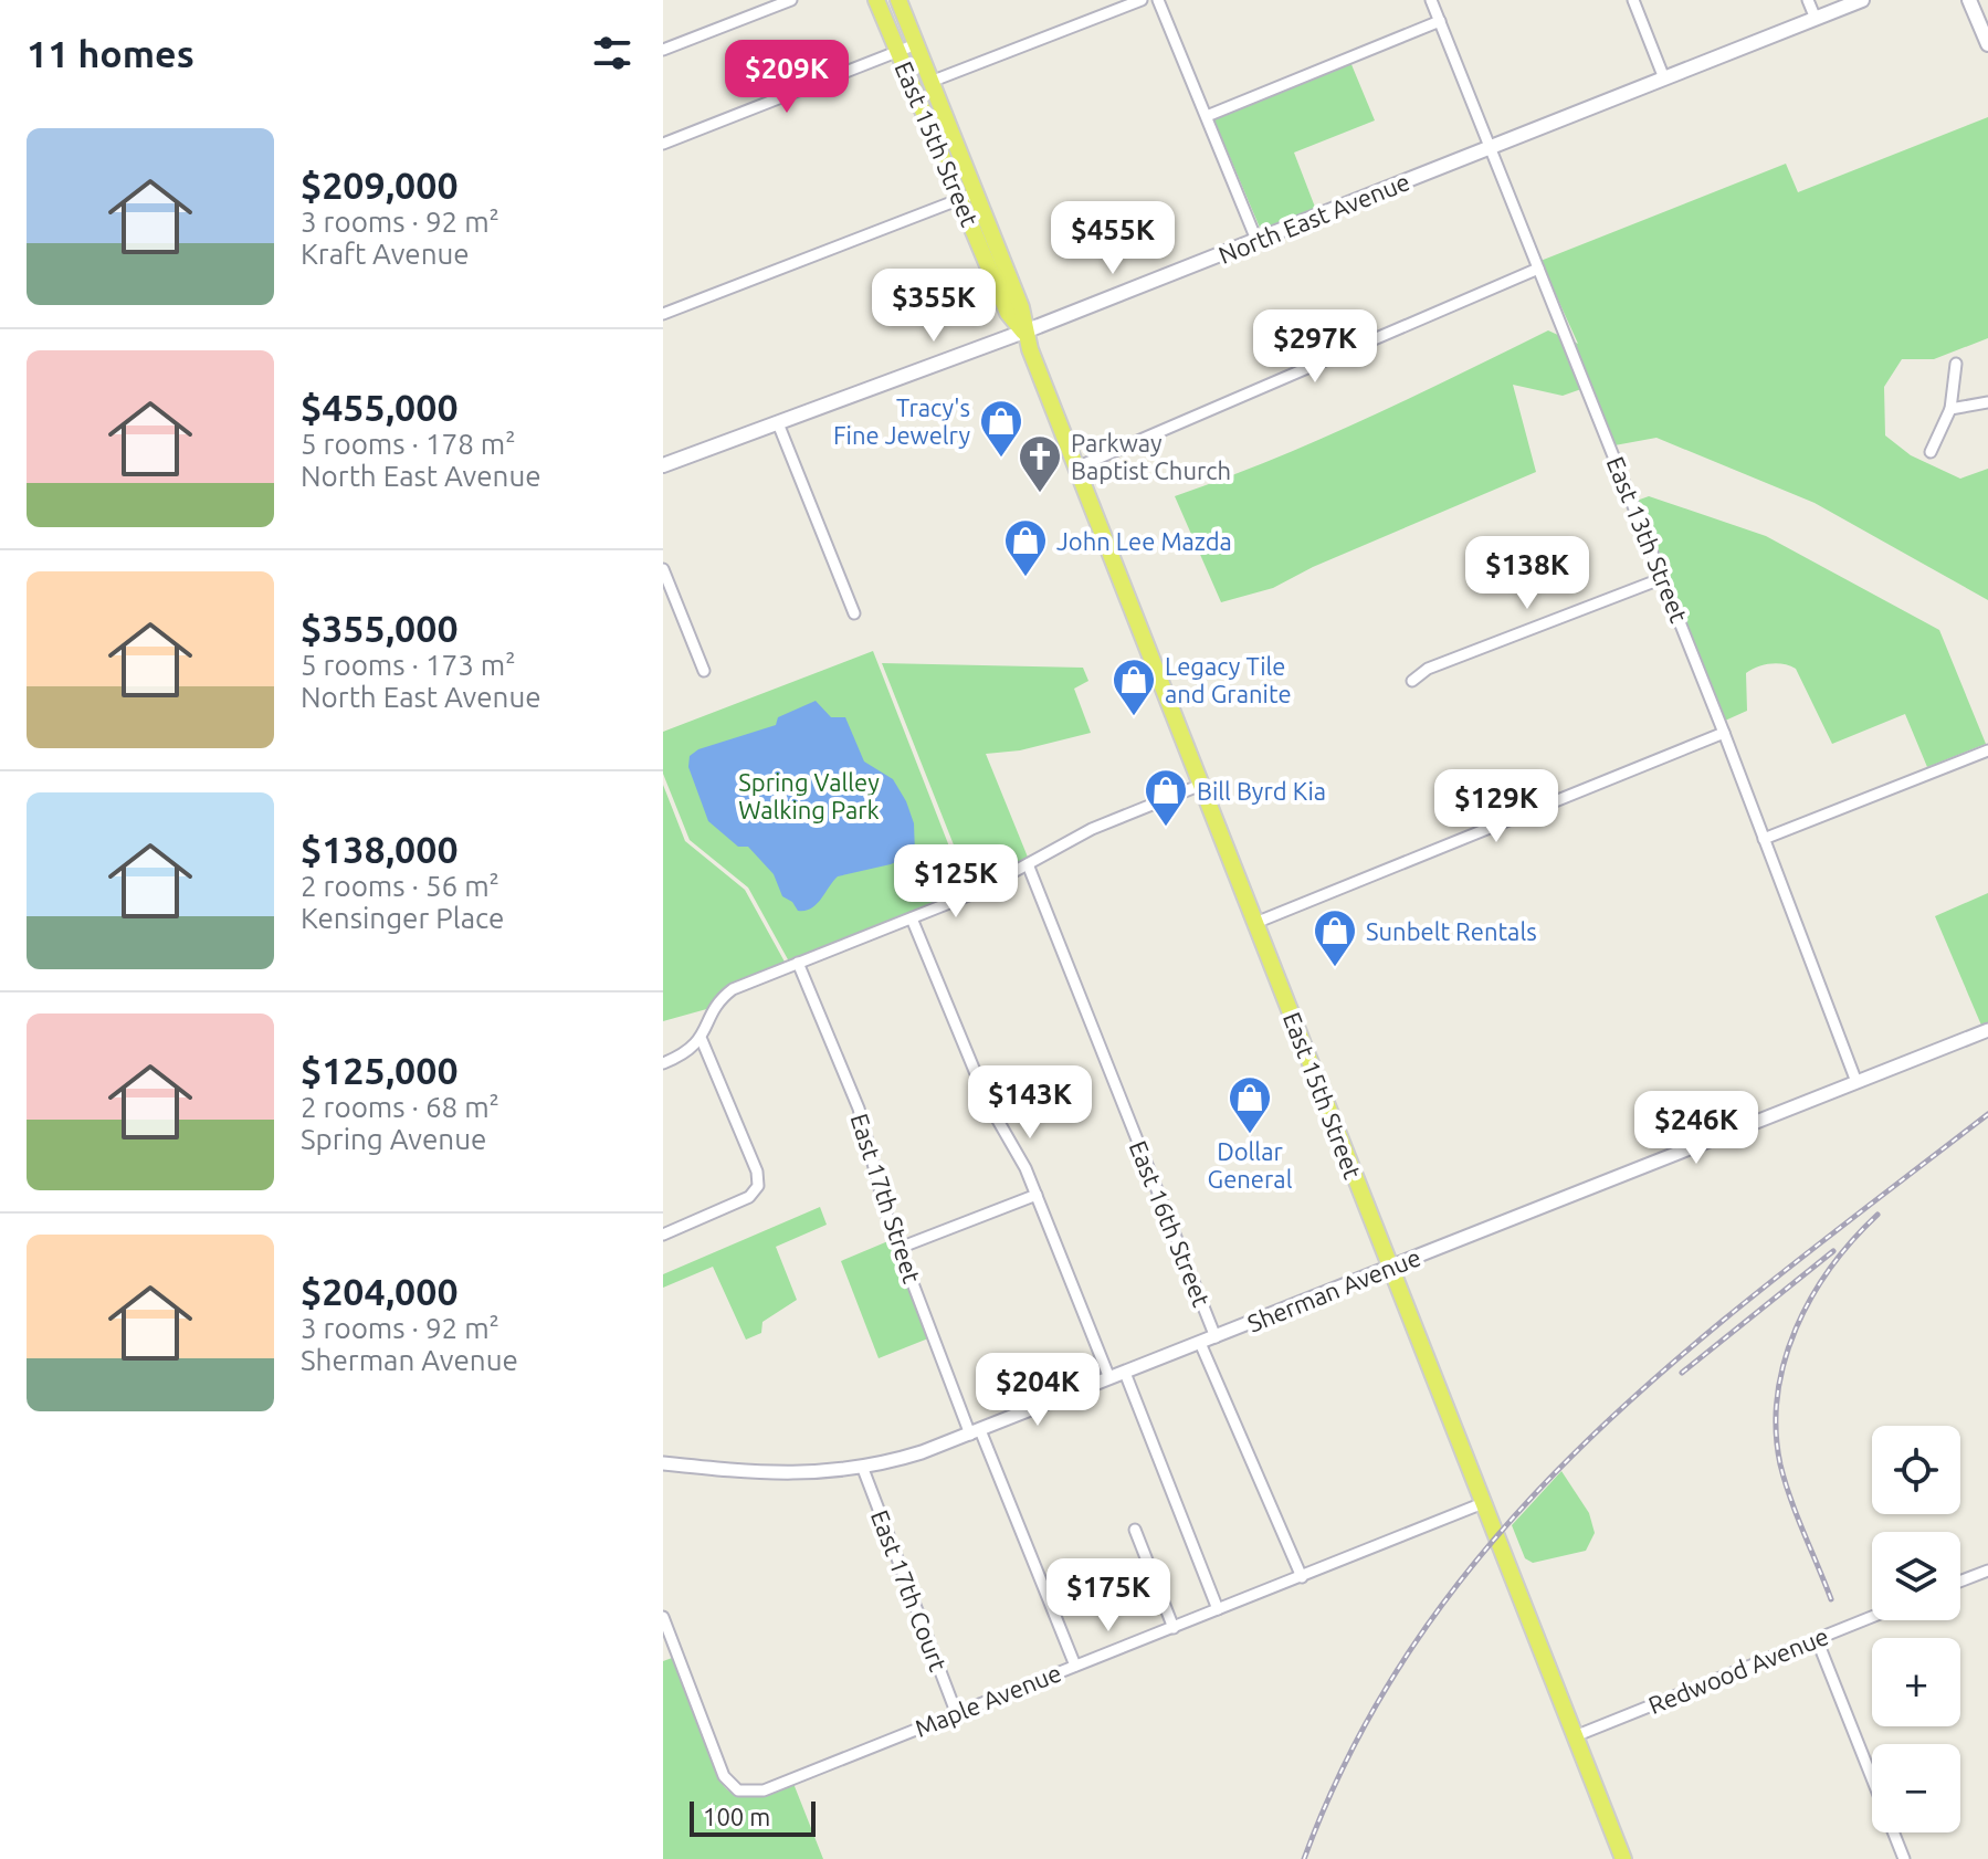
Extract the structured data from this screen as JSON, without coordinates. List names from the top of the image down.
{
  "streets": {
    "main road": ["East 15th Street", "North East Avenue"],
    "street": [
      "East 13th Street",
      "East 17th Street",
      "East 16th Street",
      "Sherman Avenue",
      "East 17th Court",
      "Redwood Avenue",
      "Maple Avenue"
    ]
  },
  "crossings": [
    ["East 15th Street", "North East Avenue"],
    ["East 15th Street", "Sherman Avenue"],
    ["East 15th Street", "Redwood Avenue"],
    ["East 15th Street", "Maple Avenue"],
    ["North East Avenue", "East 13th Street"],
    ["East 13th Street", "Sherman Avenue"],
    ["East 17th Street", "Sherman Avenue"],
    ["East 17th Street", "Maple Avenue"],
    ["East 16th Street", "Sherman Avenue"],
    ["East 16th Street", "Maple Avenue"],
    ["Sherman Avenue", "East 17th Court"],
    ["East 17th Court", "Maple Avenue"]
  ],
  "parks": ["Spring Valley Walking Park"],
  "places": {
    "shop": [
      "Tracy's Fine Jewelry",
      "John Lee Mazda",
      "Legacy Tile and Granite",
      "Bill Byrd Kia",
      "Sunbelt Rentals",
      "Dollar General"
    ],
    "church": ["Parkway Baptist Church"]
  },
  "scale_bar": "100 m",
  "page": {
    "heading": "11 homes",
    "price": [
      "$209K",
      "$455K",
      "$355K",
      "$297K",
      "$138K",
      "$129K",
      "$125K",
      "$143K",
      "$246K",
      "$204K",
      "$175K"
    ],
    "list": [
      {
        "name": "$209,000",
        "note": "3 rooms · 92 m² · Kraft Avenue"
      },
      {
        "name": "$455,000",
        "note": "5 rooms · 178 m² · North East Avenue"
      },
      {
        "name": "$355,000",
        "note": "5 rooms · 173 m² · North East Avenue"
      },
      {
        "name": "$138,000",
        "note": "2 rooms · 56 m² · Kensinger Place"
      },
      {
        "name": "$125,000",
        "note": "2 rooms · 68 m² · Spring Avenue"
      },
      {
        "name": "$204,000",
        "note": "3 rooms · 92 m² · Sherman Avenue"
      }
    ],
    "map_buttons": ["+", "−"],
    "scale": "100 m"
  }
}
